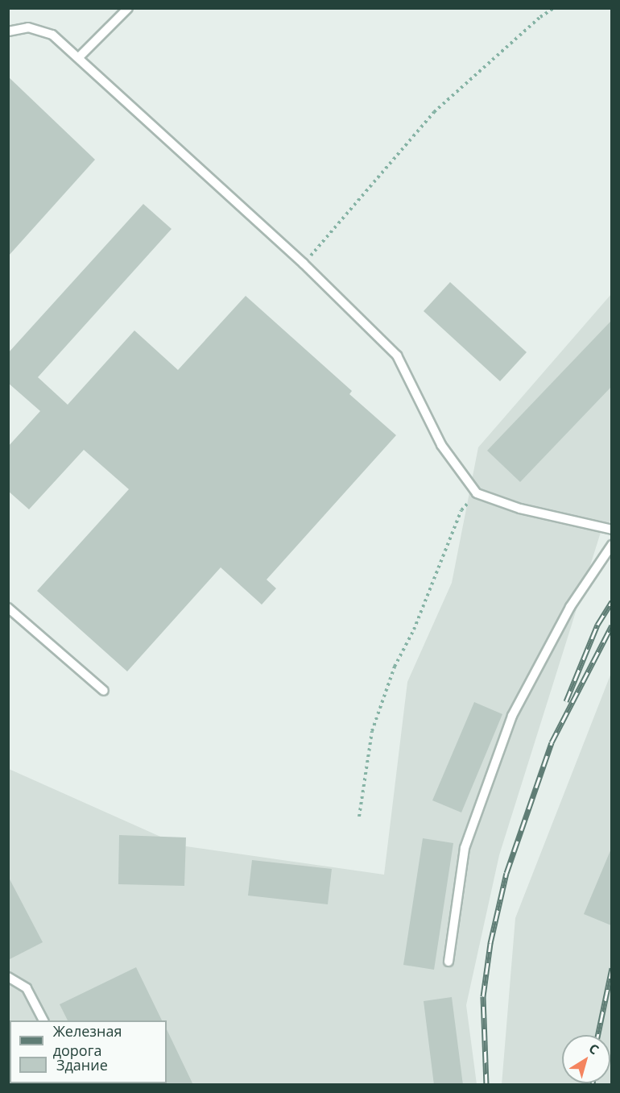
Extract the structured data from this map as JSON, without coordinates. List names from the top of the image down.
{
  "legend": ["Железная дорога", "Здание"],
  "north": "top right"
}
